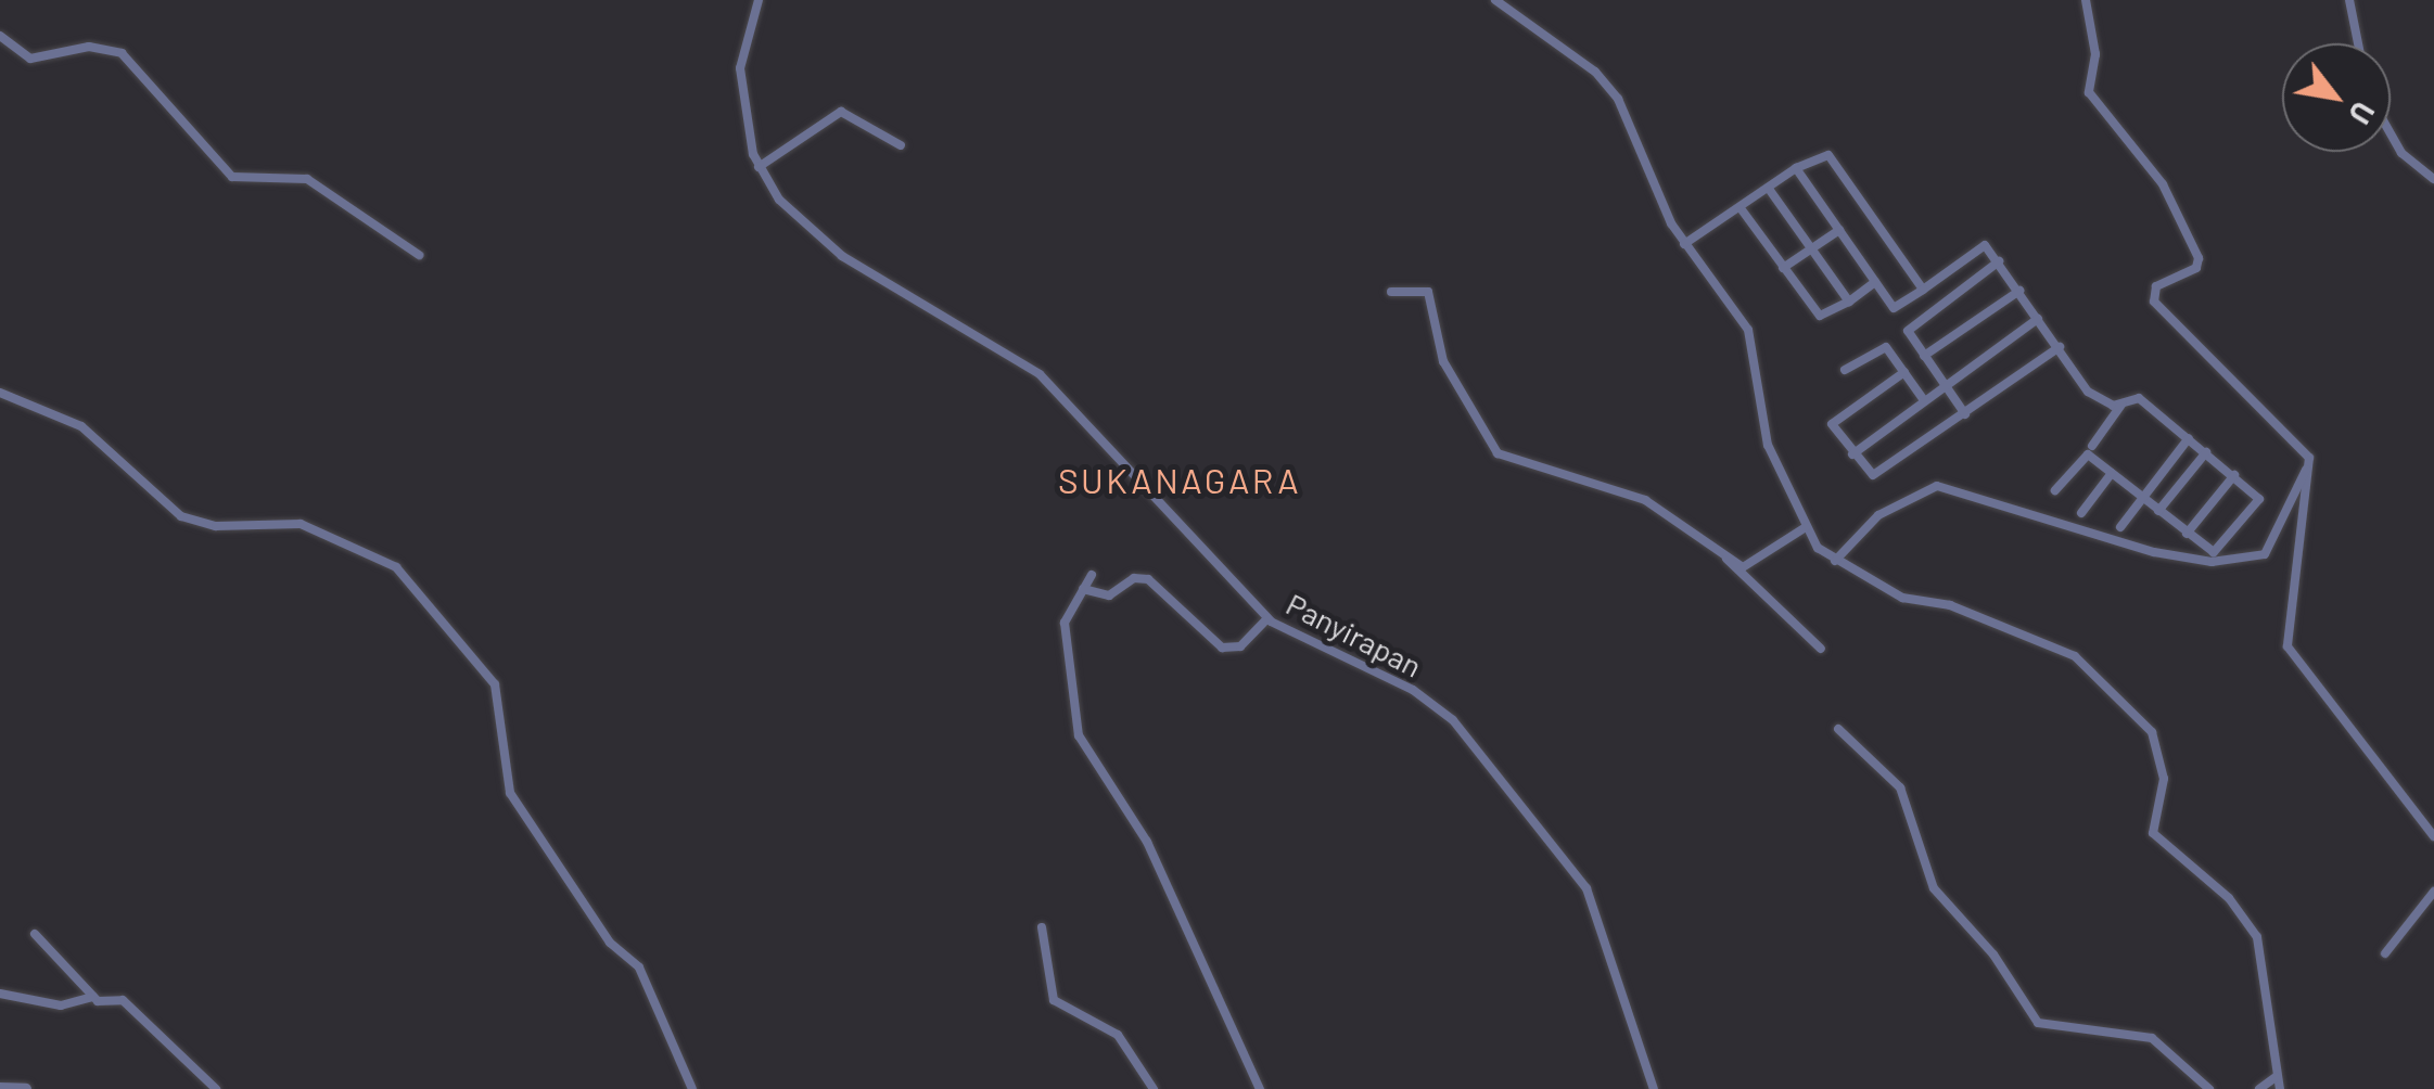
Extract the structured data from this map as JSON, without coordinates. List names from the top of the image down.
{
  "streets": {
    "street": ["Panyirapan"]
  },
  "districts": ["SUKANAGARA"],
  "north": "bottom right"
}
